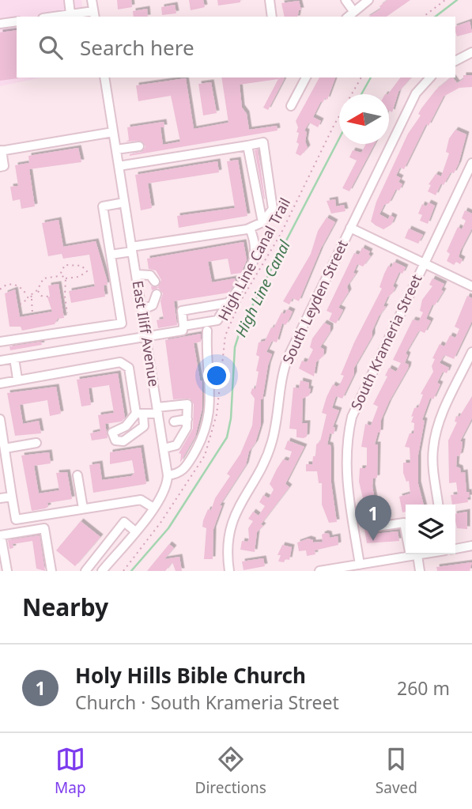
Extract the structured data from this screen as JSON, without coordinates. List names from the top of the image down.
{
  "streets": {
    "street": ["South Leyden Street", "East Iliff Avenue", "South Krameria Street"],
    "path": ["High Line Canal Trail"]
  },
  "water": ["High Line Canal"],
  "north": "left",
  "page": {
    "search": "Search here",
    "pins": "1",
    "heading": "Nearby",
    "list": [
      {
        "mark": "1",
        "name": "Holy Hills Bible Church",
        "note": "Church · South Krameria Street",
        "value": "260 m"
      }
    ],
    "nav": ["Map", "Directions", "Saved"]
  }
}
